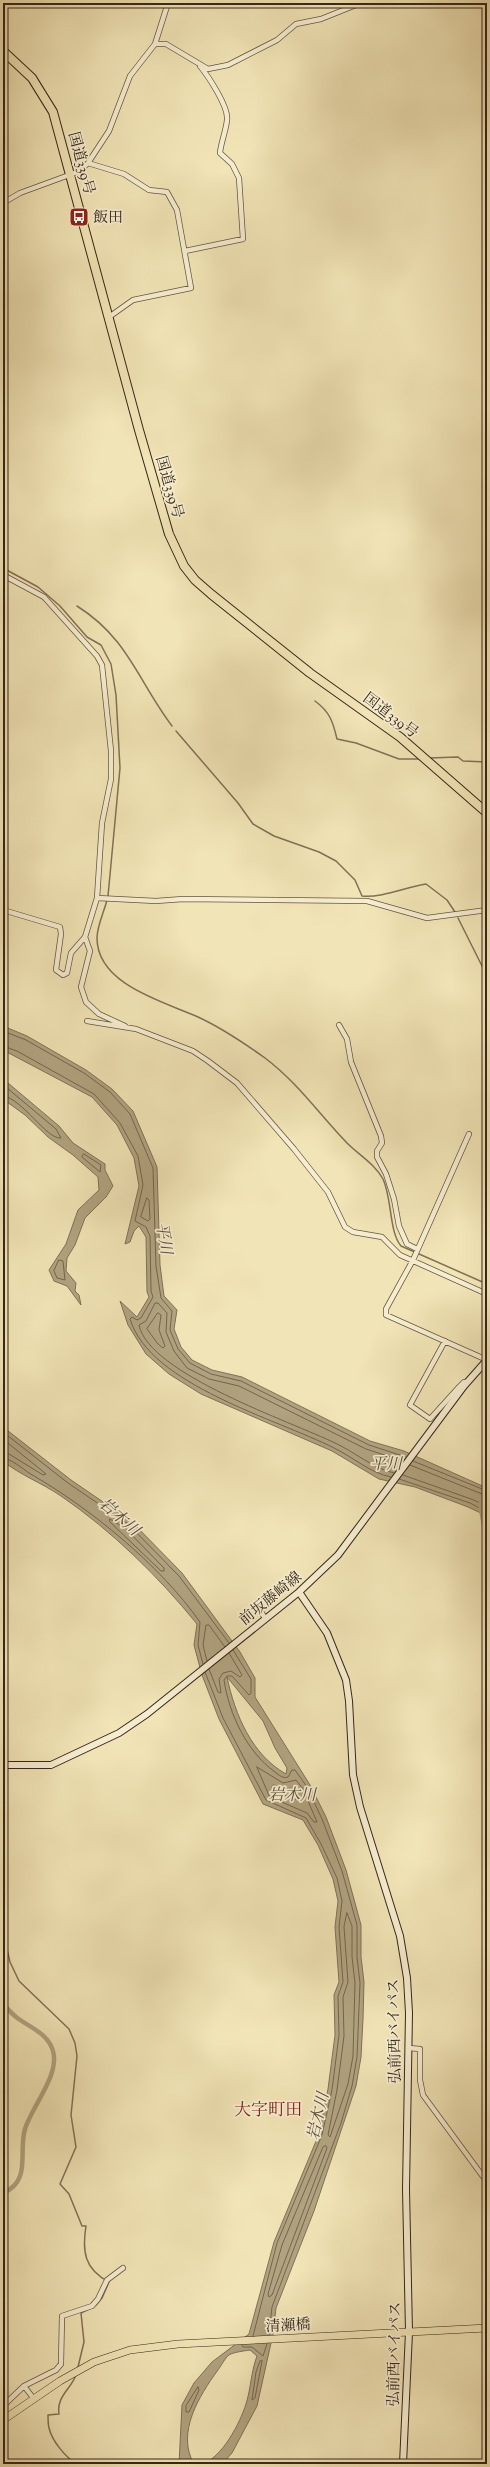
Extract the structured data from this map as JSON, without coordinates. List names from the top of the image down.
{
  "streets": {
    "highway": ["国道339号"],
    "main road": ["清瀬橋"],
    "street": ["前坂藤崎線", "弘前西バイパス"]
  },
  "crossings": [
    ["前坂藤崎線", "弘前西バイパス"],
    ["弘前西バイパス", "清瀬橋"]
  ],
  "districts": ["大字町田"],
  "water": ["平川", "岩木川"],
  "places": {
    "bus stop": ["飯田"]
  }
}
